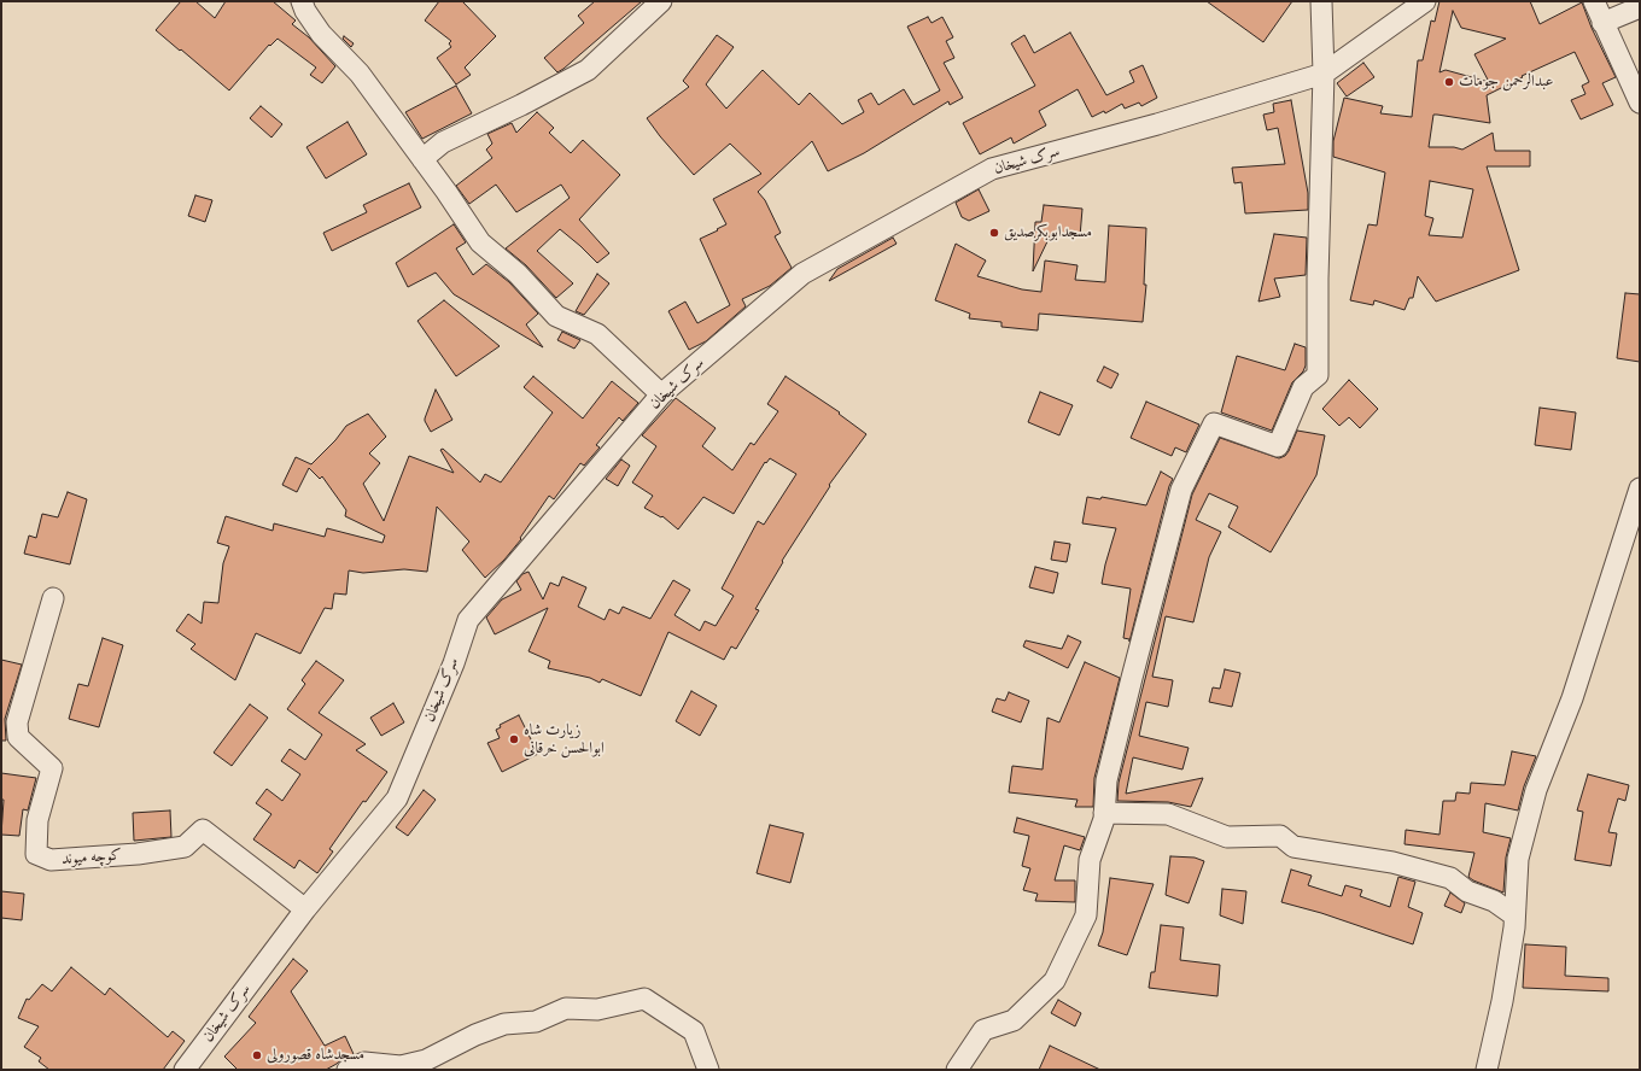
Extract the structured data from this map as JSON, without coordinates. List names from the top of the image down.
{
  "streets": {
    "street": ["سرک شیخان", "کوچه میوند"]
  },
  "crossings": [
    ["سرک شیخان", "کوچه میوند"]
  ],
  "places": [
    "عبدالرحمن جومات",
    "مسجدابوبکرصدیق",
    "زیارت شاه ابوالحسن خرقانی",
    "مسجدشاه قصورولی"
  ]
}
